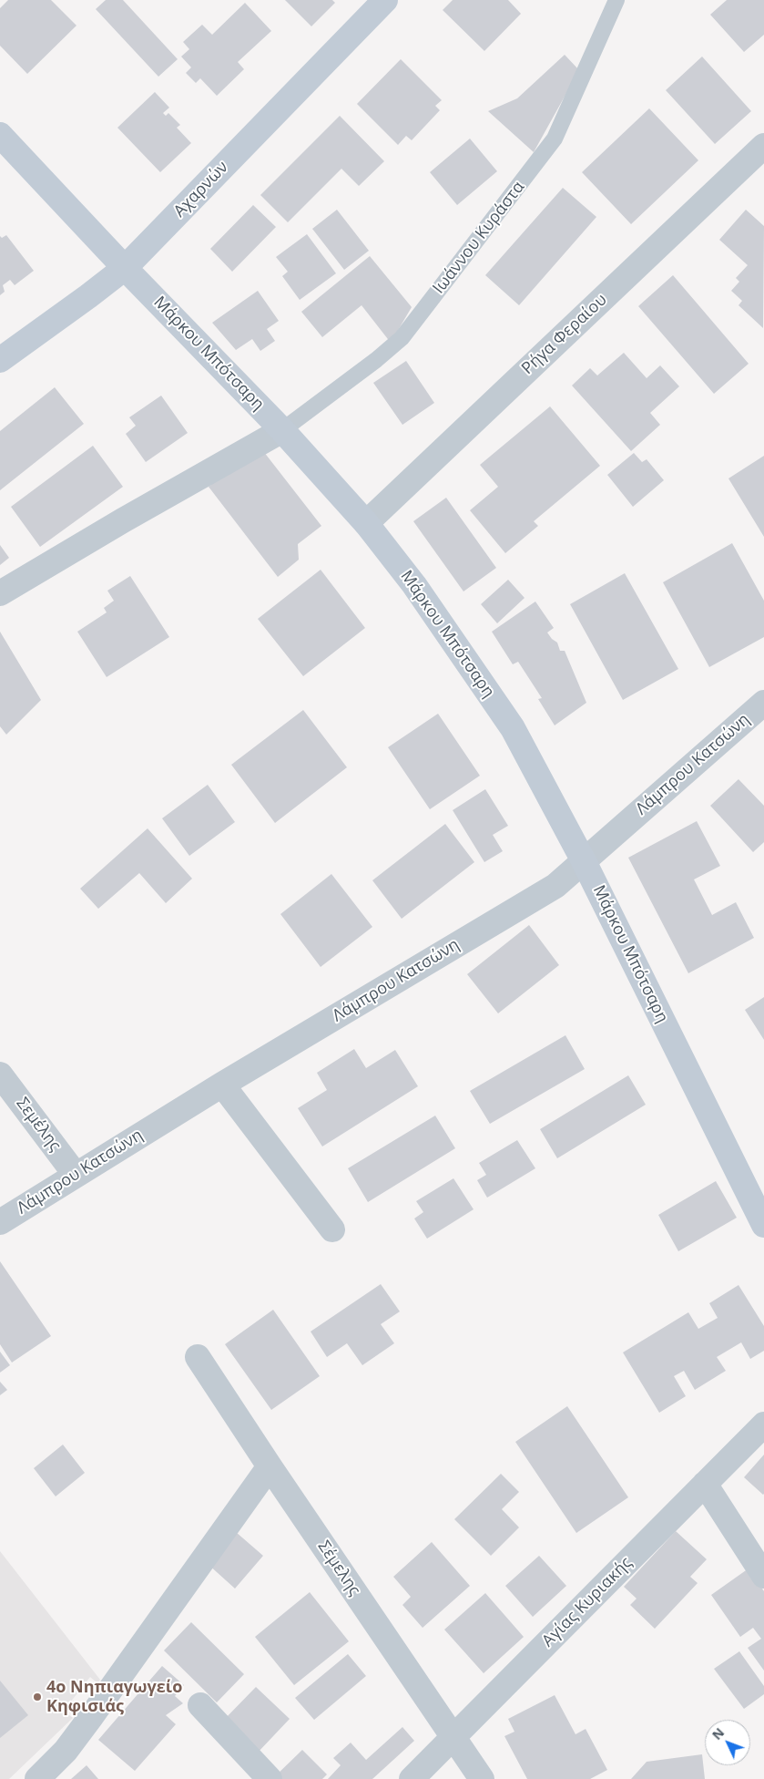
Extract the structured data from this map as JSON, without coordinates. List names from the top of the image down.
{
  "streets": {
    "street": [
      "Αχαρνών",
      "Ρήγα Φεραίου",
      "Μάρκου Μπότσαρη",
      "Λάμπρου Κατσώνη",
      "Σεμέλης",
      "Σέμελης",
      "Αγίας Κυριακής"
    ],
    "lane": ["Ιωάννου Κυράστα"]
  },
  "crossings": [
    ["Αχαρνών", "Μάρκου Μπότσαρη"],
    ["Ιωάννου Κυράστα", "Μάρκου Μπότσαρη"],
    ["Ρήγα Φεραίου", "Μάρκου Μπότσαρη"],
    ["Μάρκου Μπότσαρη", "Λάμπρου Κατσώνη"],
    ["Λάμπρου Κατσώνη", "Σεμέλης"],
    ["Σέμελης", "Αγίας Κυριακής"]
  ],
  "places": ["4ο Νηπιαγωγείο Κηφισιάς"],
  "north": "top left"
}
